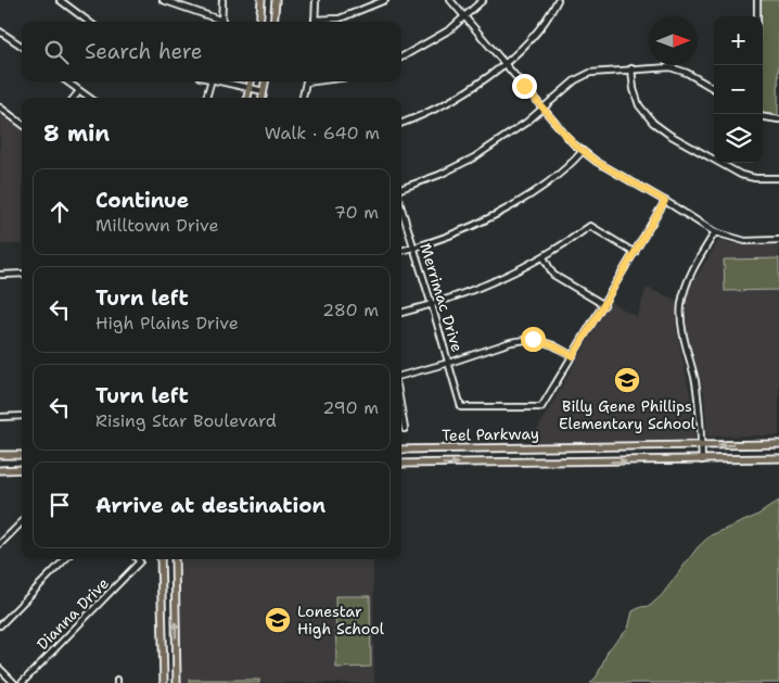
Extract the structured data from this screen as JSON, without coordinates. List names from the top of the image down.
{
  "streets": {
    "main road": ["Teel Parkway"],
    "street": ["Merrimac Drive", "Dianna Drive"]
  },
  "places": {
    "school or university": ["Billy Gene Phillips Elementary School", "Lonestar High School"]
  },
  "north": "right",
  "page": {
    "map_buttons": ["+", "−"],
    "search": "Search here",
    "heading": ["8 min", "Walk · 640 m"],
    "list": [
      ["Continue", "Milltown Drive", "70 m"],
      ["Turn left", "High Plains Drive", "280 m"],
      ["Turn left", "Rising Star Boulevard", "290 m"],
      "Arrive at destination"
    ]
  }
}
